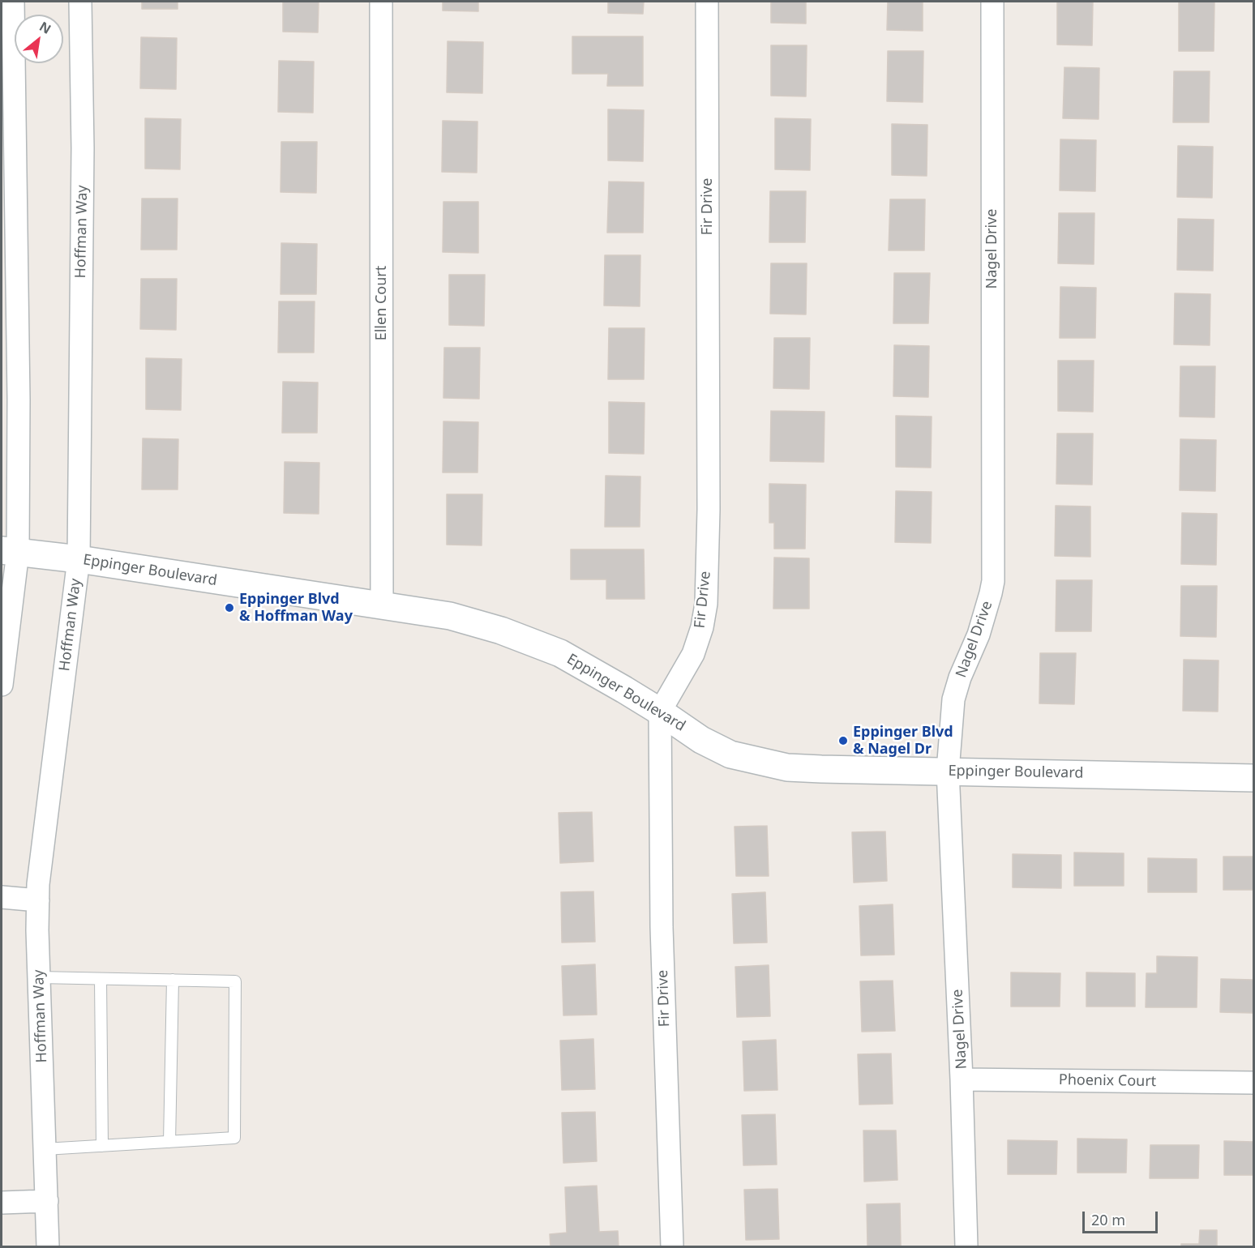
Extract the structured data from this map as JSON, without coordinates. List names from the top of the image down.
{
  "streets": {
    "street": [
      "Fir Drive",
      "Hoffman Way",
      "Nagel Drive",
      "Ellen Court",
      "Eppinger Boulevard",
      "Phoenix Court"
    ]
  },
  "crossings": [
    ["Fir Drive", "Eppinger Boulevard"],
    ["Hoffman Way", "Eppinger Boulevard"],
    ["Nagel Drive", "Eppinger Boulevard"],
    ["Nagel Drive", "Phoenix Court"],
    ["Ellen Court", "Eppinger Boulevard"]
  ],
  "places": ["Eppinger Blvd & Hoffman Way", "Eppinger Blvd & Nagel Dr"],
  "scale_bar": "20 m",
  "north": "top right"
}
